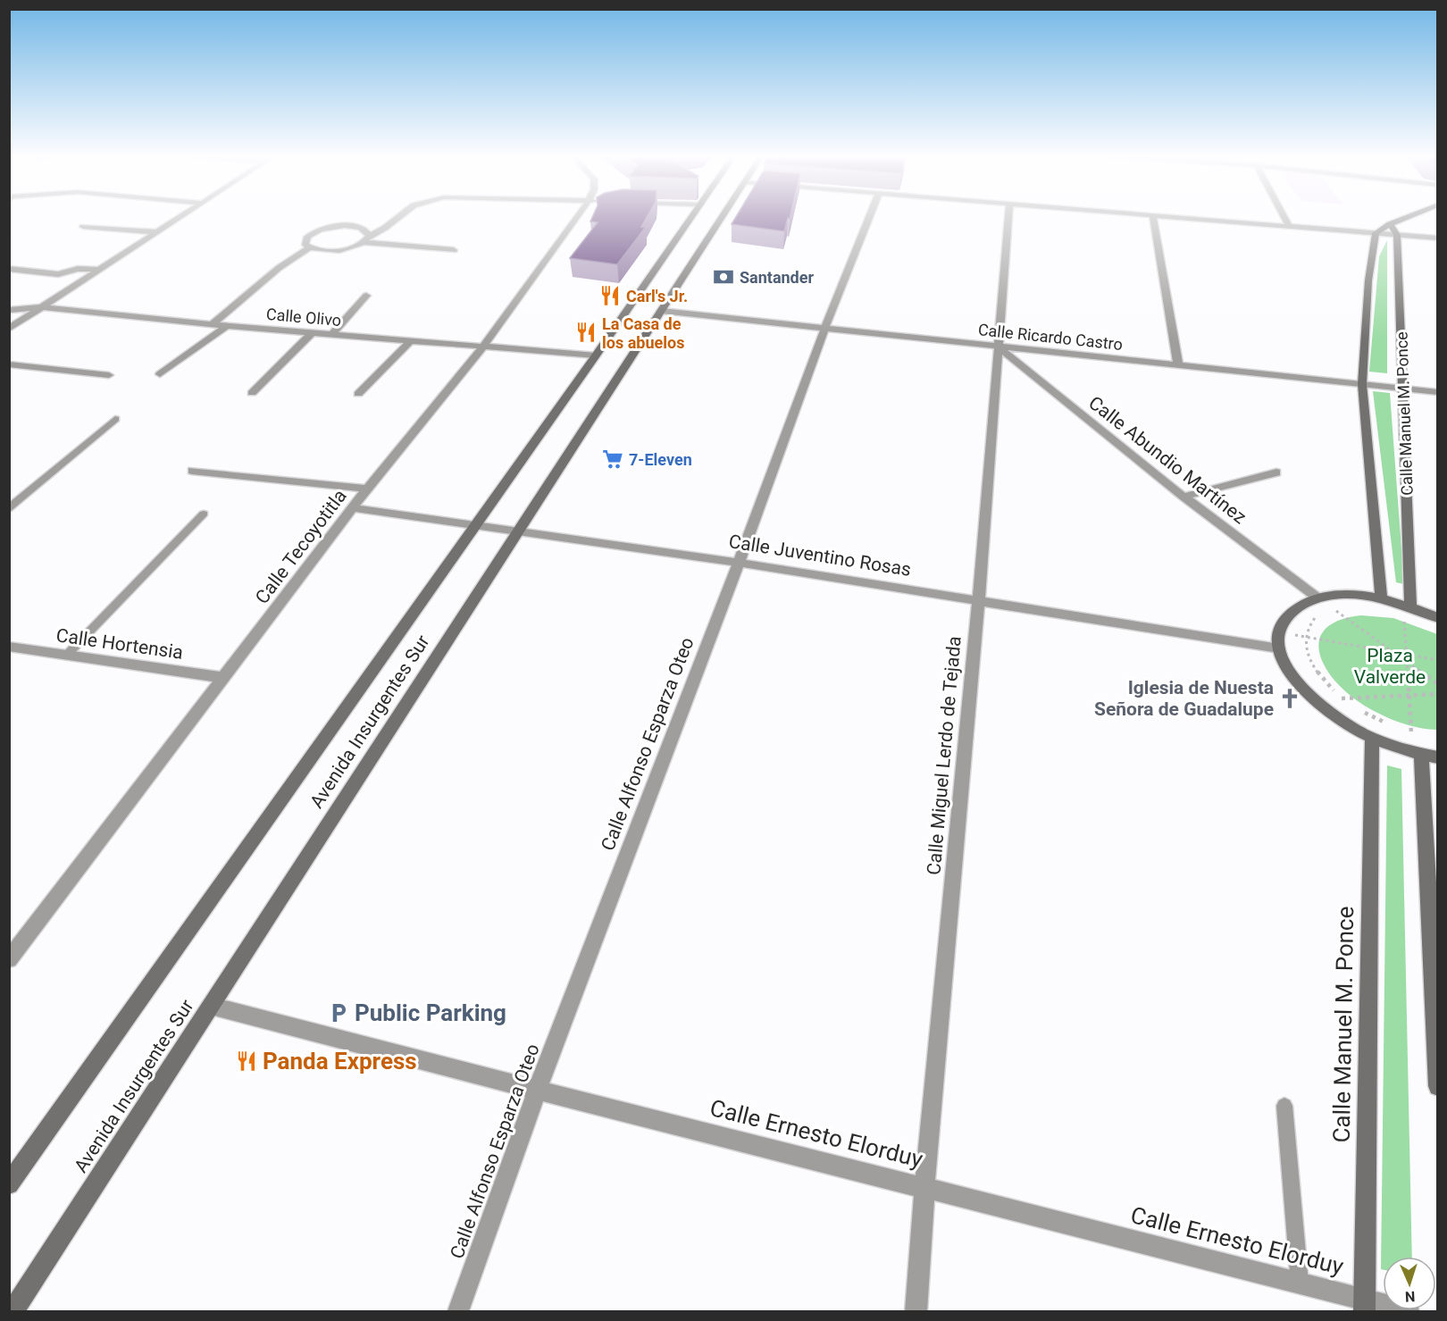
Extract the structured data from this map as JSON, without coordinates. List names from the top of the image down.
{
  "streets": {
    "main road": ["Calle Manuel M. Ponce", "Avenida Insurgentes Sur"],
    "street": [
      "Calle Olivo",
      "Calle Ricardo Castro",
      "Calle Abundio Martínez",
      "Calle Tecoyotitla",
      "Calle Juventino Rosas",
      "Calle Hortensia",
      "Calle Alfonso Esparza Oteo",
      "Calle Miguel Lerdo de Tejada",
      "Calle Ernesto Elorduy"
    ]
  },
  "crossings": [
    ["Calle Olivo", "Calle Tecoyotitla"],
    ["Calle Olivo", "Avenida Insurgentes Sur"],
    ["Calle Ricardo Castro", "Calle Manuel M. Ponce"],
    ["Calle Ricardo Castro", "Calle Abundio Martínez"],
    ["Calle Ricardo Castro", "Avenida Insurgentes Sur"],
    ["Calle Ricardo Castro", "Calle Alfonso Esparza Oteo"],
    ["Calle Ricardo Castro", "Calle Miguel Lerdo de Tejada"],
    ["Calle Manuel M. Ponce", "Calle Ernesto Elorduy"],
    ["Calle Abundio Martínez", "Calle Miguel Lerdo de Tejada"],
    ["Calle Tecoyotitla", "Calle Juventino Rosas"],
    ["Calle Tecoyotitla", "Calle Hortensia"],
    ["Calle Juventino Rosas", "Avenida Insurgentes Sur"],
    ["Calle Juventino Rosas", "Calle Alfonso Esparza Oteo"],
    ["Calle Juventino Rosas", "Calle Miguel Lerdo de Tejada"],
    ["Avenida Insurgentes Sur", "Calle Ernesto Elorduy"],
    ["Calle Alfonso Esparza Oteo", "Calle Ernesto Elorduy"],
    ["Calle Miguel Lerdo de Tejada", "Calle Ernesto Elorduy"]
  ],
  "parks": ["Plaza Valverde"],
  "places": {
    "bank": ["Santander"],
    "restaurant": ["Carl's Jr.", "La Casa de los abuelos", "Panda Express"],
    "supermarket": ["7-Eleven"],
    "church": ["Iglesia de Nuesta Señora de Guadalupe"],
    "parking": ["Public Parking"]
  },
  "north": "bottom"
}
